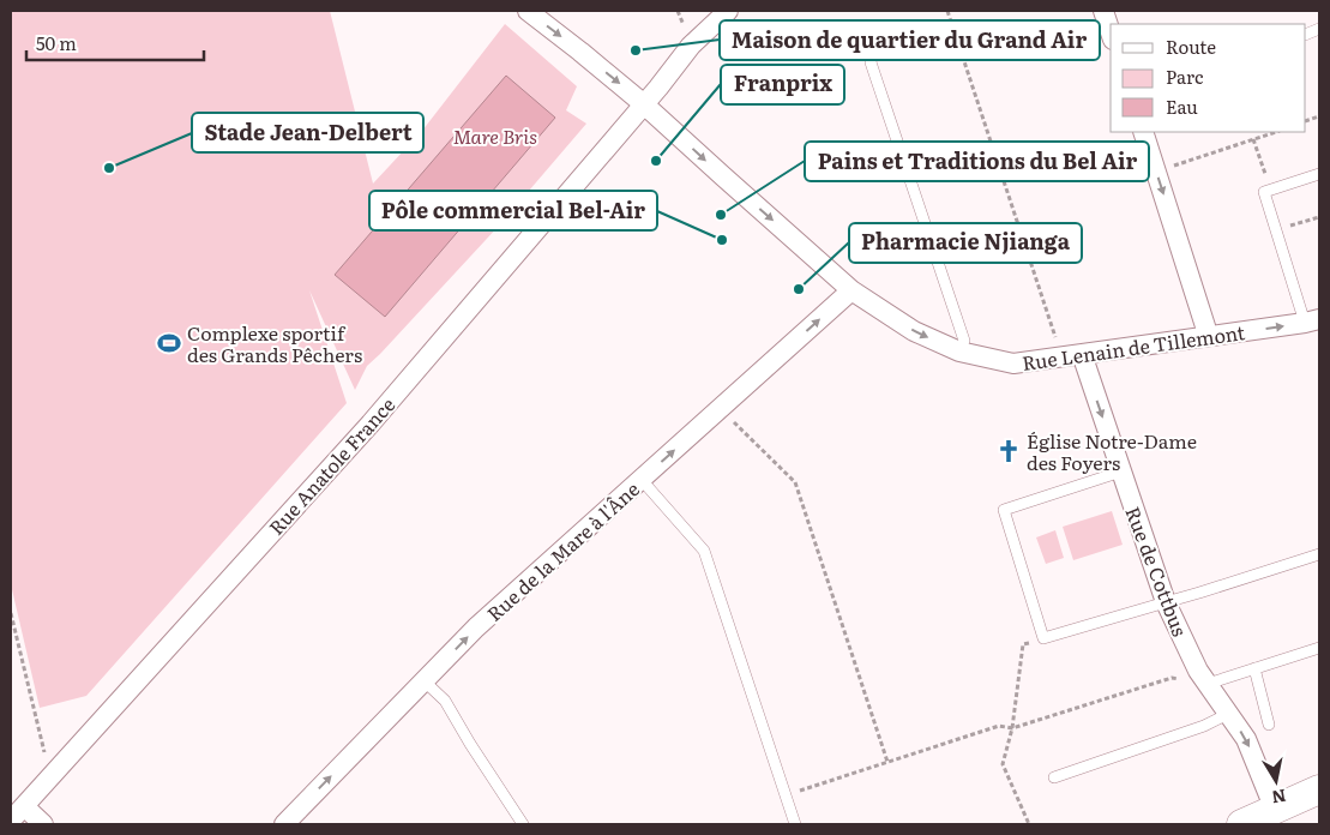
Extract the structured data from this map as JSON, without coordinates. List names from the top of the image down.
{
  "streets": {
    "street": [
      "Rue Lenain de Tillemont",
      "Rue Anatole France",
      "Rue de la Mare à l'Âne",
      "Rue de Cottbus"
    ]
  },
  "crossings": [
    ["Rue Lenain de Tillemont", "Rue Anatole France"],
    ["Rue Lenain de Tillemont", "Rue de la Mare à l'Âne"],
    ["Rue Lenain de Tillemont", "Rue de Cottbus"]
  ],
  "one_way": ["Rue Lenain de Tillemont", "Rue de la Mare à l'Âne", "Rue de Cottbus"],
  "parks": ["Mare Bris"],
  "places": {
    "other": [
      "Maison de quartier du Grand Air",
      "Franprix",
      "Stade Jean-Delbert",
      "Pains et Traditions du Bel Air",
      "Pôle commercial Bel-Air",
      "Pharmacie Njianga"
    ],
    "sports": ["Complexe sportif des Grands Pêchers"],
    "church": ["Église Notre-Dame des Foyers"]
  },
  "legend": ["Route", "Parc", "Eau"],
  "scale_bar": "50 m",
  "north": "bottom"
}
